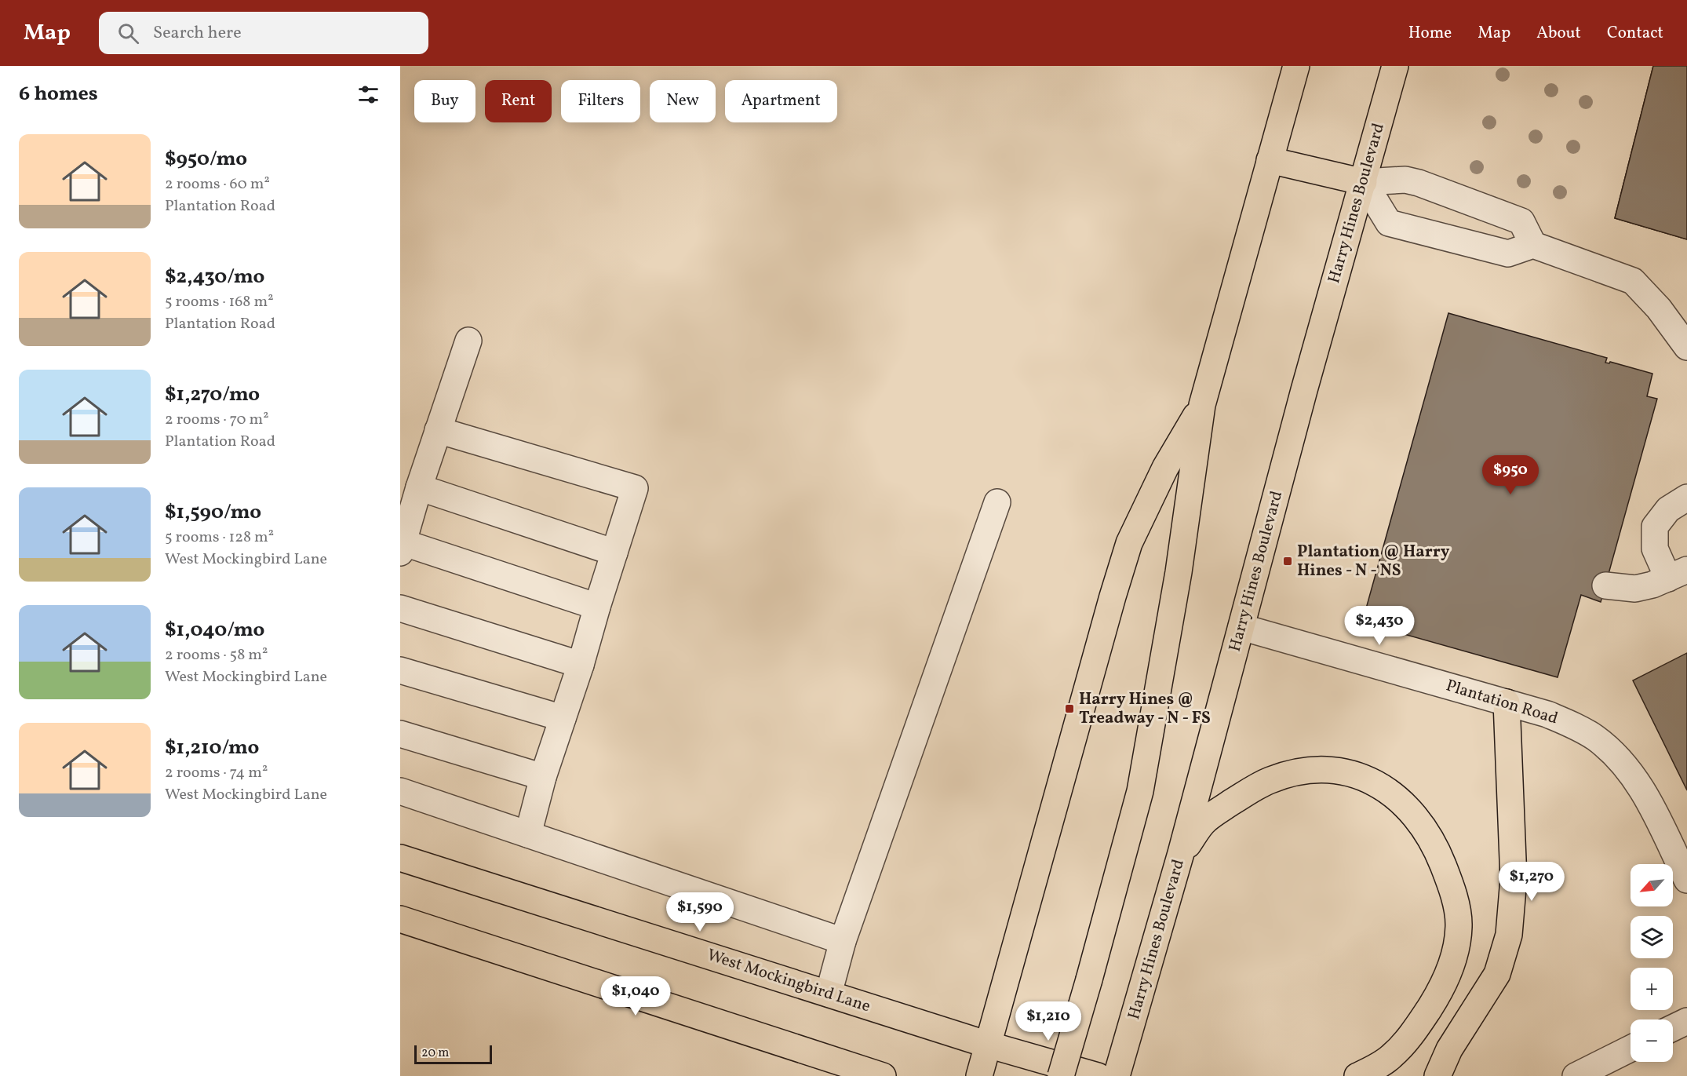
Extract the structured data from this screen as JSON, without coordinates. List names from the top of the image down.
{
  "streets": {
    "main road": ["Harry Hines Boulevard", "West Mockingbird Lane"],
    "street": ["Plantation Road"]
  },
  "crossings": [
    ["Harry Hines Boulevard", "Plantation Road"]
  ],
  "places": {
    "transit": ["Plantation @ Harry Hines - N - NS", "Harry Hines @ Treadway - N - FS"]
  },
  "scale_bar": "20 m",
  "north": "bottom left",
  "page": {
    "header": "Map",
    "search": "Search here",
    "nav": [
      "Home",
      "Map",
      "About",
      "Contact"
    ],
    "heading": "6 homes",
    "chip": [
      "Buy",
      "Rent",
      "Filters",
      "New",
      "Apartment"
    ],
    "list": [
      {
        "name": "$950/mo",
        "note": "2 rooms · 60 m² · Plantation Road"
      },
      {
        "name": "$2,430/mo",
        "note": "5 rooms · 168 m² · Plantation Road"
      },
      {
        "name": "$1,270/mo",
        "note": "2 rooms · 70 m² · Plantation Road"
      },
      {
        "name": "$1,590/mo",
        "note": "5 rooms · 128 m² · West Mockingbird Lane"
      },
      {
        "name": "$1,040/mo",
        "note": "2 rooms · 58 m² · West Mockingbird Lane"
      },
      {
        "name": "$1,210/mo",
        "note": "2 rooms · 74 m² · West Mockingbird Lane"
      }
    ],
    "price": [
      "$950",
      "$2,430",
      "$1,270",
      "$1,590",
      "$1,040",
      "$1,210"
    ],
    "map_buttons": ["+", "−"],
    "scale": "20 m"
  }
}
